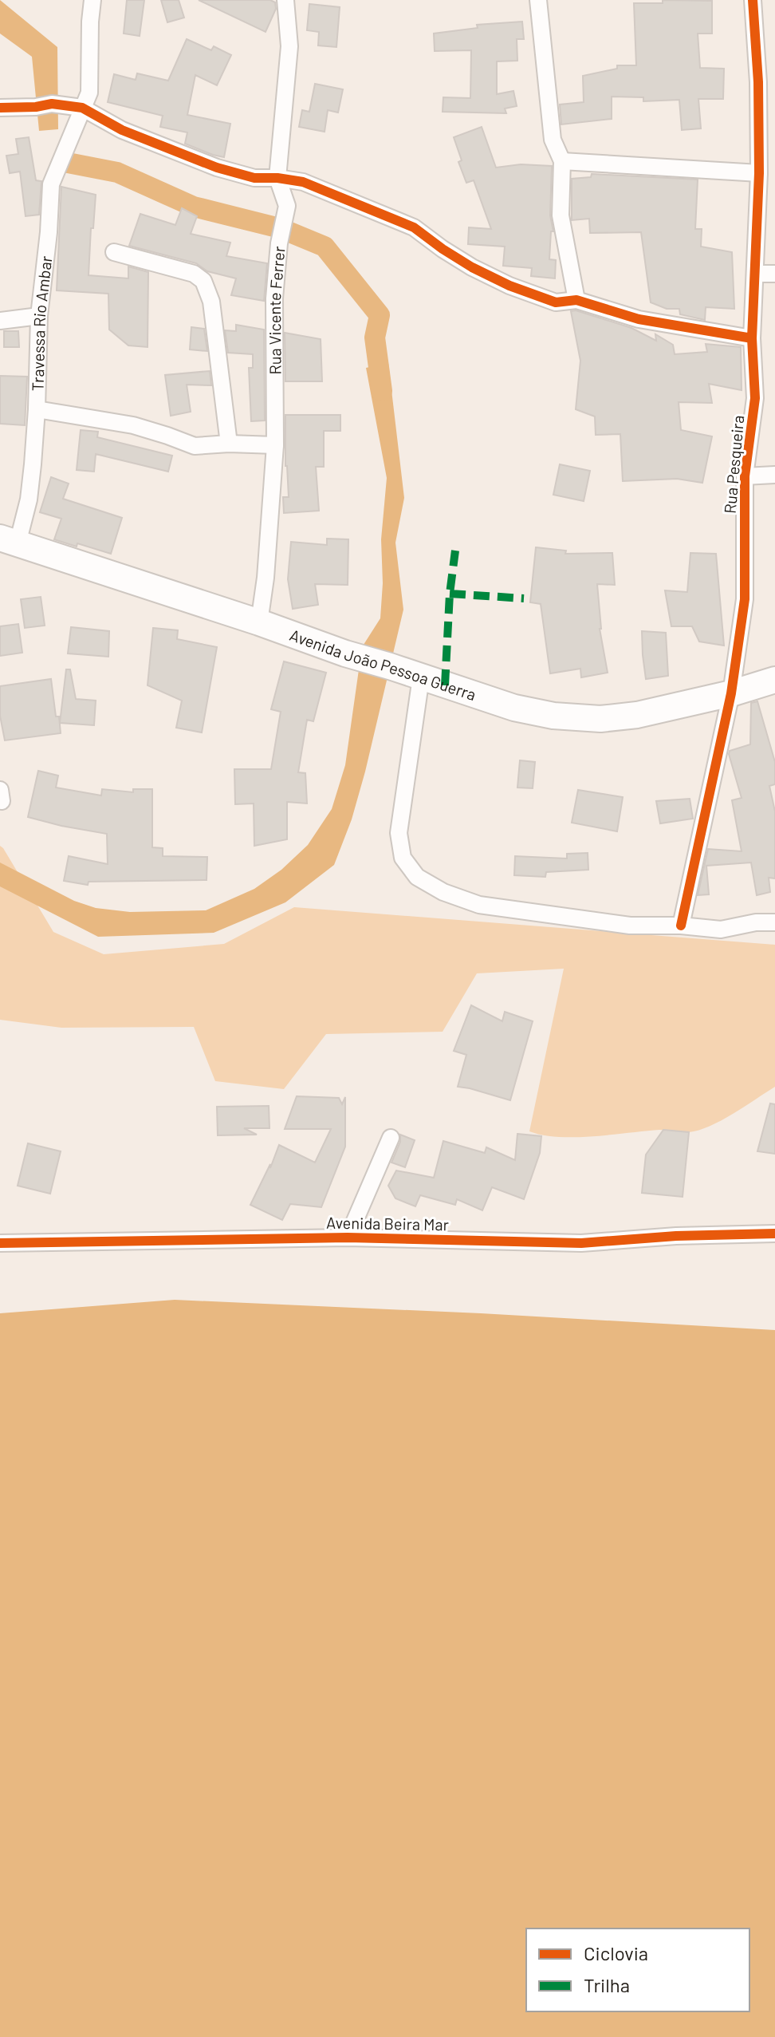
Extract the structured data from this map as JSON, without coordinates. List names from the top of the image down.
{
  "streets": {
    "main road": ["Avenida João Pessoa Guerra"],
    "street": [
      "Rua Vicente Ferrer",
      "Travessa Rio Ambar",
      "Rua Pesqueira",
      "Avenida Beira Mar"
    ]
  },
  "crossings": [
    ["Rua Vicente Ferrer", "Avenida João Pessoa Guerra"],
    ["Travessa Rio Ambar", "Avenida João Pessoa Guerra"],
    ["Rua Pesqueira", "Avenida João Pessoa Guerra"]
  ],
  "legend": ["Ciclovia", "Trilha"]
}
